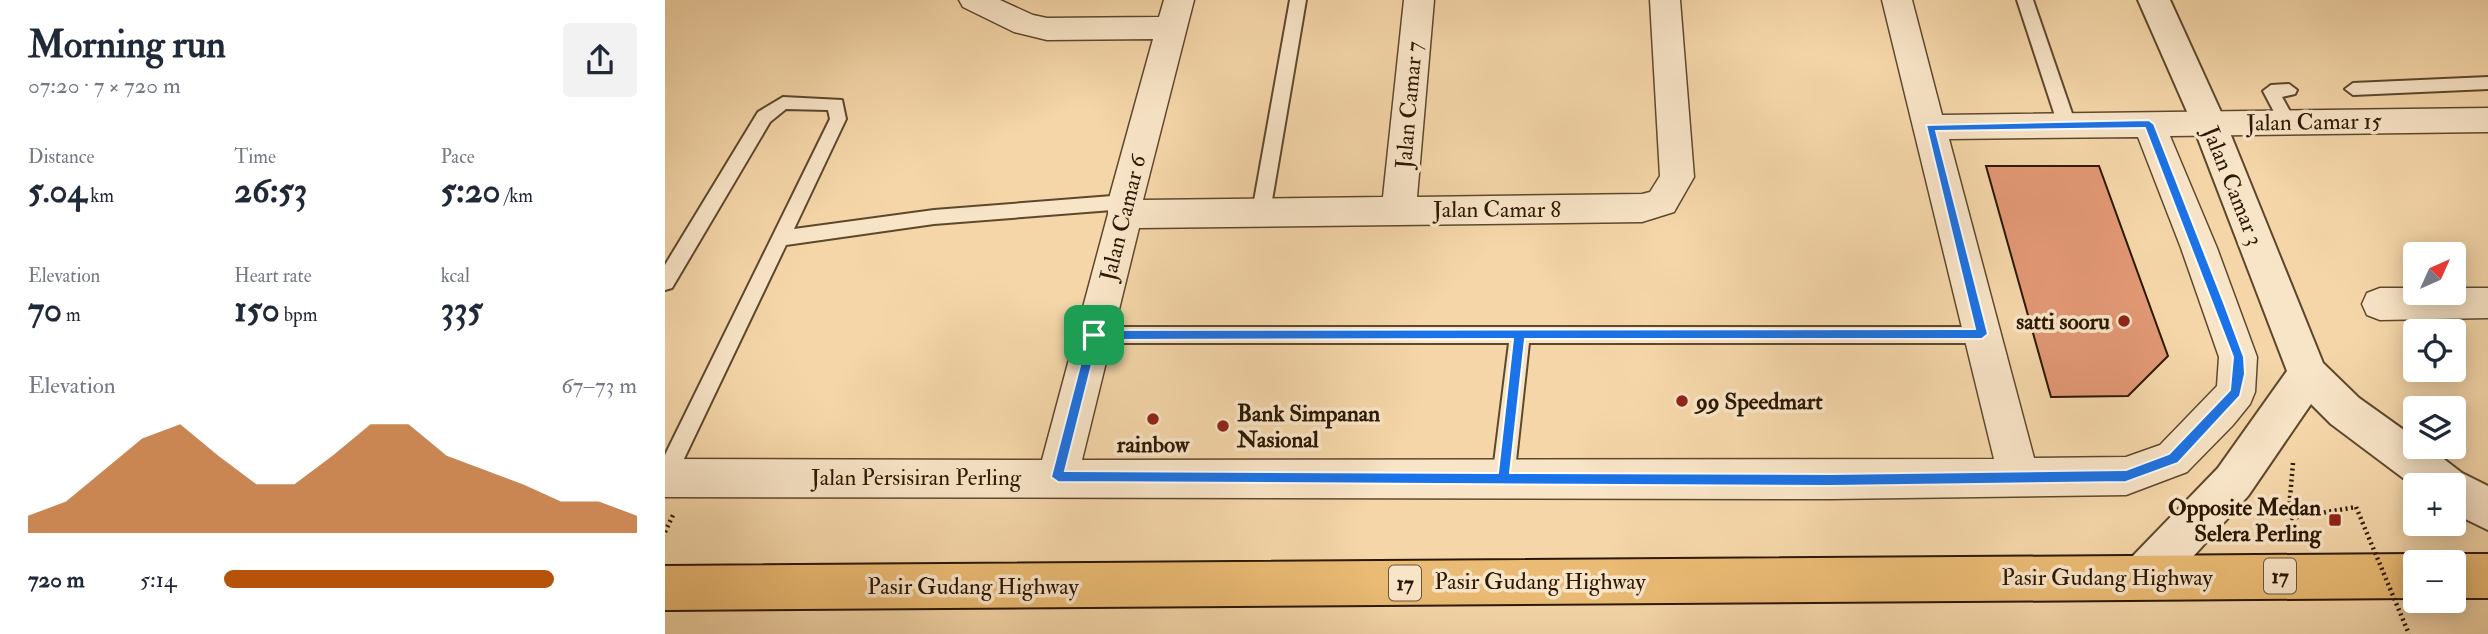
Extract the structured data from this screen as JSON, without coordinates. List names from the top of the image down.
{
  "streets": {
    "highway": ["17", "Pasir Gudang Highway"],
    "street": [
      "Jalan Camar 7",
      "Jalan Camar 15",
      "Jalan Camar 3",
      "Jalan Camar 8",
      "Jalan Camar 6",
      "Jalan Persisiran Perling"
    ]
  },
  "crossings": [
    ["Jalan Camar 7", "Jalan Camar 8"],
    ["Jalan Camar 15", "Jalan Camar 3"],
    ["Jalan Camar 15", "Jalan Persisiran Perling"],
    ["Jalan Camar 8", "Jalan Camar 6"],
    ["Jalan Camar 6", "Jalan Persisiran Perling"]
  ],
  "places": {
    "other": [
      "satti sooru",
      "99 Speedmart",
      "rainbow",
      "Bank Simpanan Nasional"
    ],
    "transit": ["Opposite Medan Selera Perling"]
  },
  "north": "top right",
  "page": {
    "heading": ["Morning run", "07:20 · 7 × 720 m"],
    "stats": [
      ["Distance", "5.04 km"],
      ["Time", "26:53"],
      ["Pace", "5:20 /km"],
      ["Elevation", "70 m"],
      ["Heart rate", "150 bpm"],
      ["kcal", "335"]
    ],
    "map_buttons": ["+", "−"],
    "chart": ["Elevation", "67–73 m"],
    "list": [
      {
        "name": "720 m",
        "note": "5:14"
      }
    ]
  }
}
